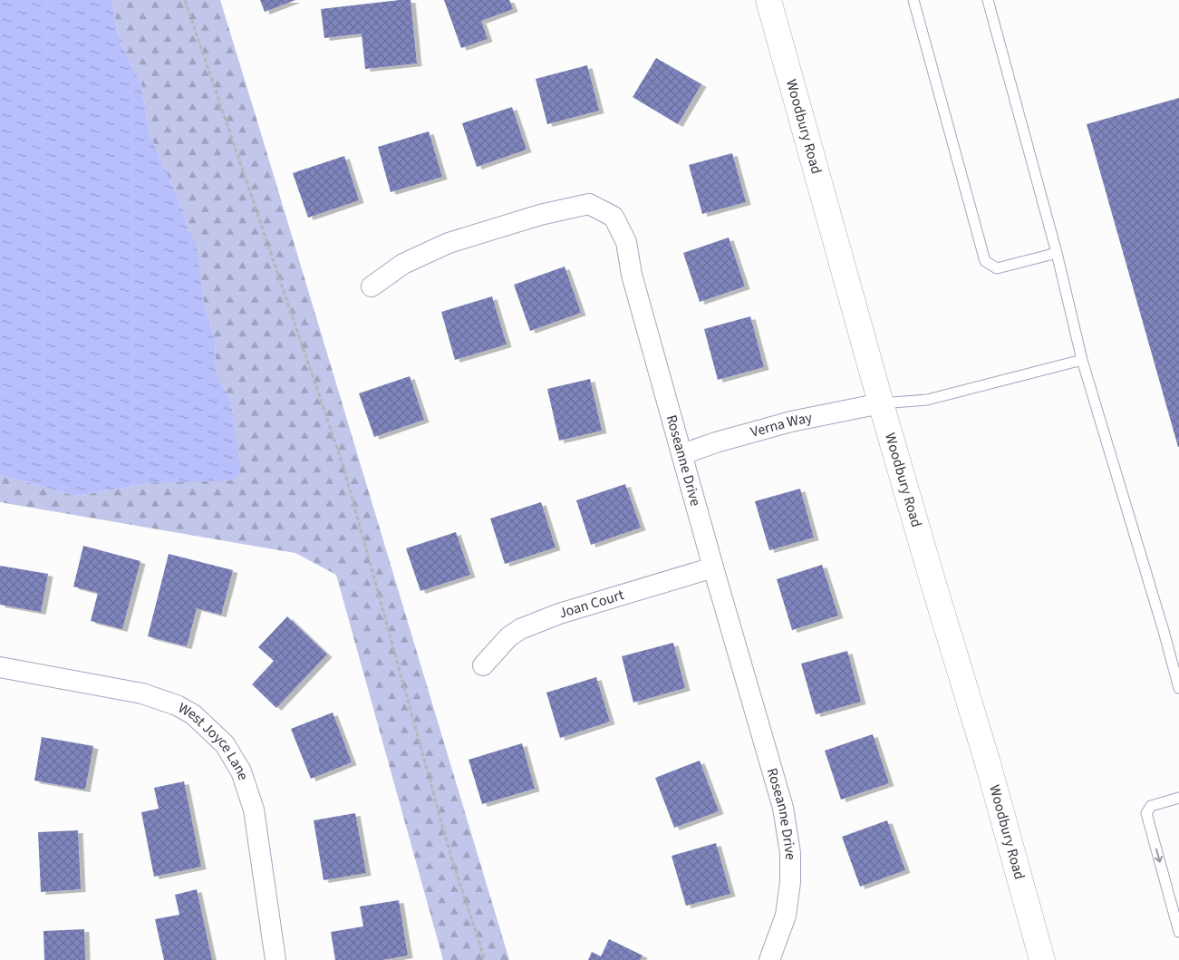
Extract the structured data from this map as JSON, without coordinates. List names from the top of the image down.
{
  "streets": {
    "main road": ["Woodbury Road"],
    "street": [
      "Verna Way",
      "Roseanne Drive",
      "Joan Court",
      "West Joyce Lane"
    ]
  },
  "crossings": [
    ["Woodbury Road", "Verna Way"],
    ["Verna Way", "Roseanne Drive"],
    ["Roseanne Drive", "Joan Court"]
  ]
}
